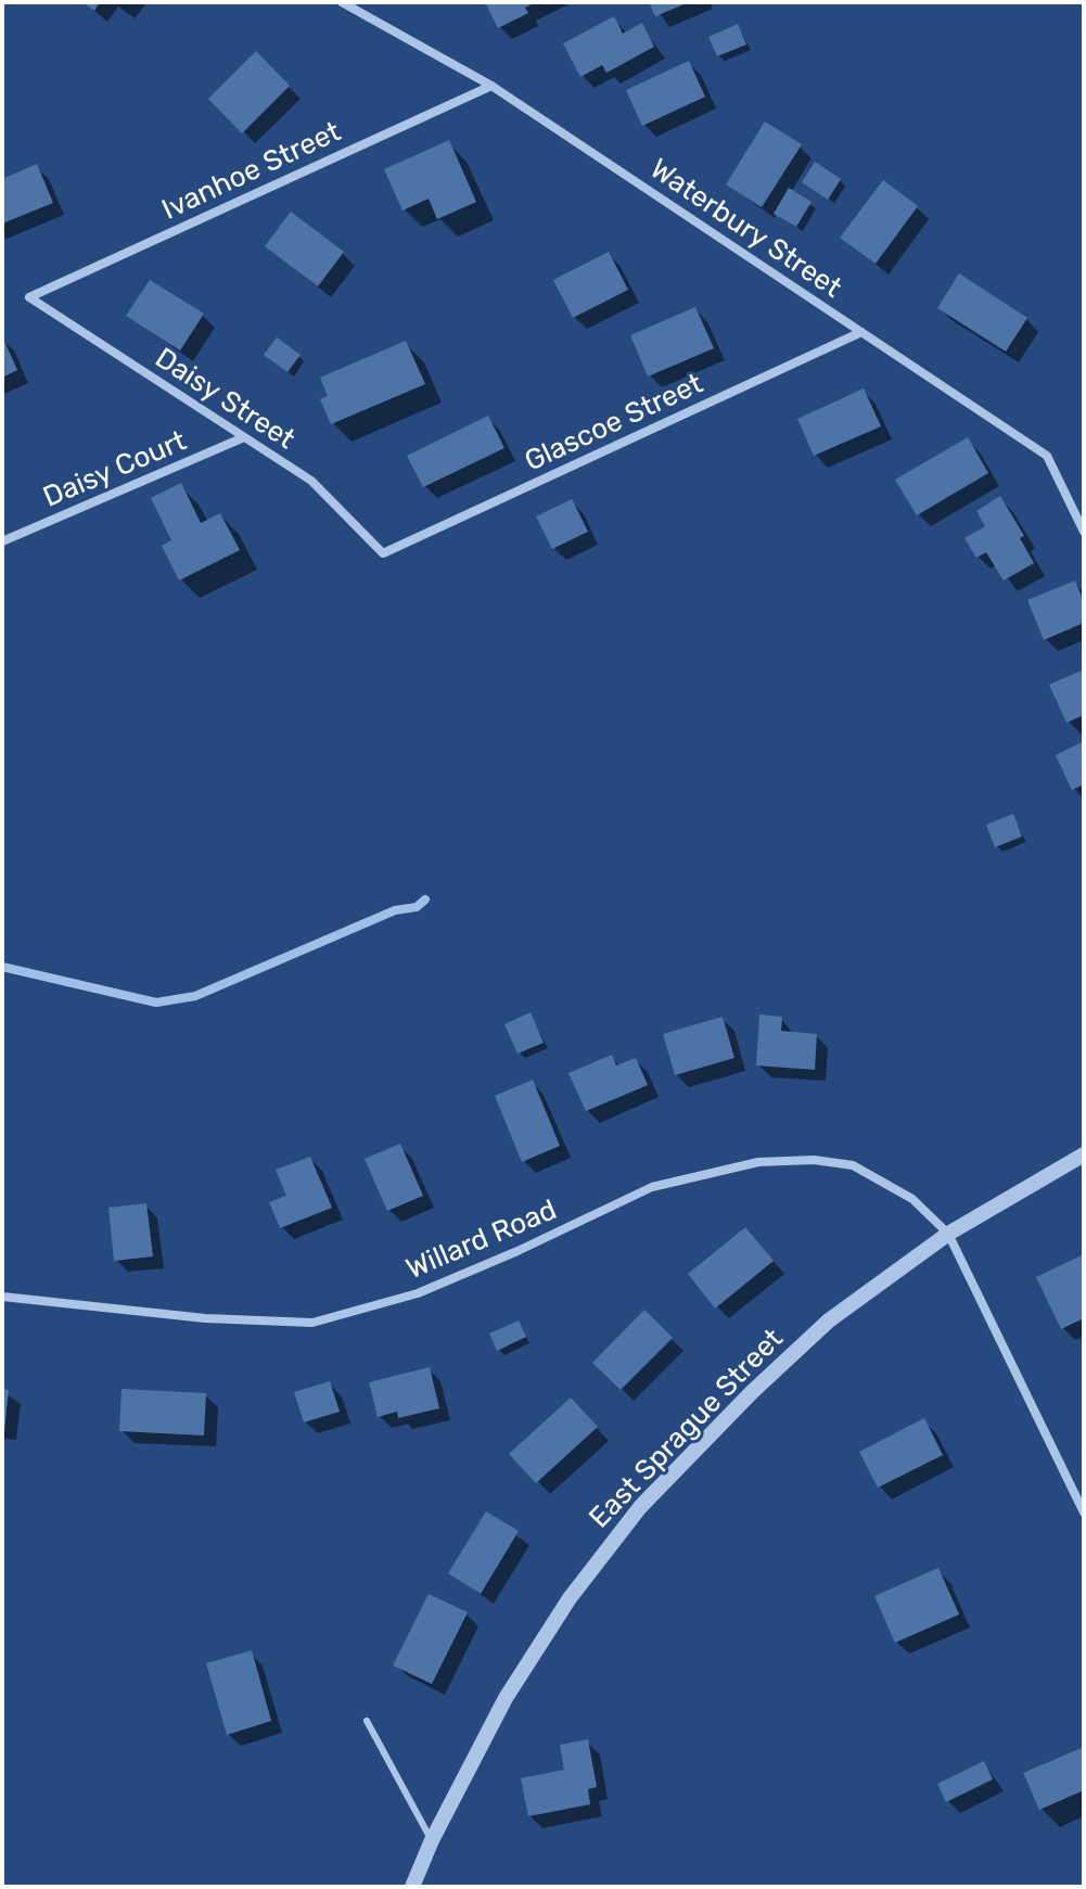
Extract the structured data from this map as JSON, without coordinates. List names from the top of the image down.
{
  "streets": {
    "street": [
      "Ivanhoe Street",
      "Waterbury Street",
      "Daisy Street",
      "Glascoe Street",
      "Daisy Court",
      "Willard Road",
      "East Sprague Street"
    ]
  },
  "crossings": [
    ["Ivanhoe Street", "Waterbury Street"],
    ["Ivanhoe Street", "Daisy Street"],
    ["Waterbury Street", "Glascoe Street"],
    ["Daisy Street", "Glascoe Street"],
    ["Daisy Street", "Daisy Court"],
    ["Willard Road", "East Sprague Street"]
  ]
}
